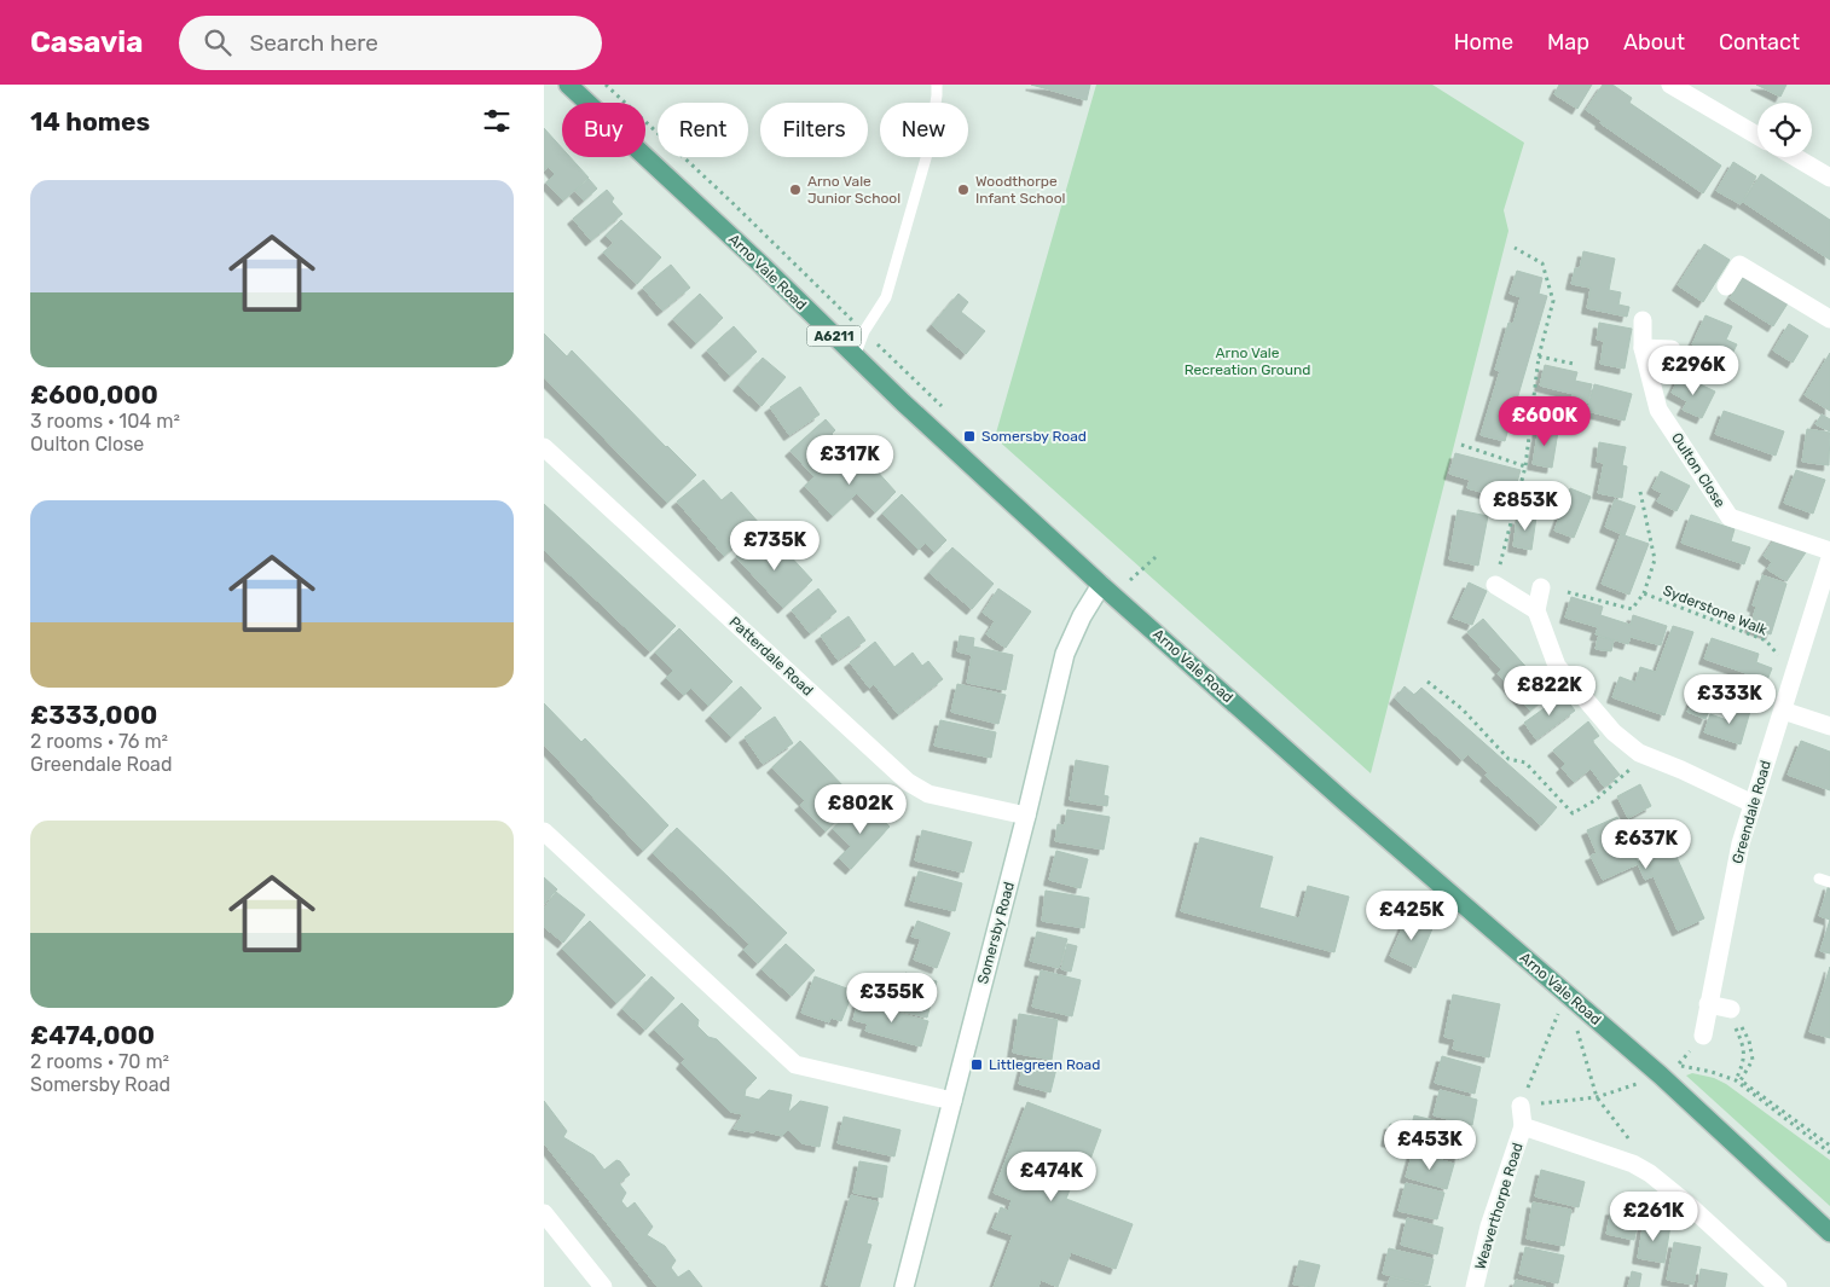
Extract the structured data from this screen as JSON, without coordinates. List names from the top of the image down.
{
  "streets": {
    "main road": ["Arno Vale Road", "A6211"],
    "street": [
      "Oulton Close",
      "Patterdale Road",
      "Greendale Road",
      "Somersby Road",
      "Weaverthorpe Road"
    ],
    "path": ["Syderstone Walk"]
  },
  "crossings": [
    ["Arno Vale Road", "Somersby Road"],
    ["Syderstone Walk", "Greendale Road"],
    ["Patterdale Road", "Somersby Road"]
  ],
  "parks": ["Arno Vale Recreation Ground"],
  "places": {
    "other": ["Arno Vale Junior School", "Woodthorpe Infant School"],
    "transit": ["Somersby Road", "Littlegreen Road"]
  },
  "page": {
    "header": "Casavia",
    "search": "Search here",
    "nav": [
      "Home",
      "Map",
      "About",
      "Contact"
    ],
    "heading": "14 homes",
    "chip": [
      "Buy",
      "Rent",
      "Filters",
      "New"
    ],
    "list": [
      {
        "name": "£600,000",
        "note": "3 rooms · 104 m² · Oulton Close"
      },
      {
        "name": "£333,000",
        "note": "2 rooms · 76 m² · Greendale Road"
      },
      {
        "name": "£474,000",
        "note": "2 rooms · 70 m² · Somersby Road"
      }
    ],
    "price": [
      "£296K",
      "£600K",
      "£317K",
      "£853K",
      "£735K",
      "£822K",
      "£333K",
      "£802K",
      "£637K",
      "£425K",
      "£355K",
      "£453K",
      "£474K",
      "£261K"
    ]
  }
}
